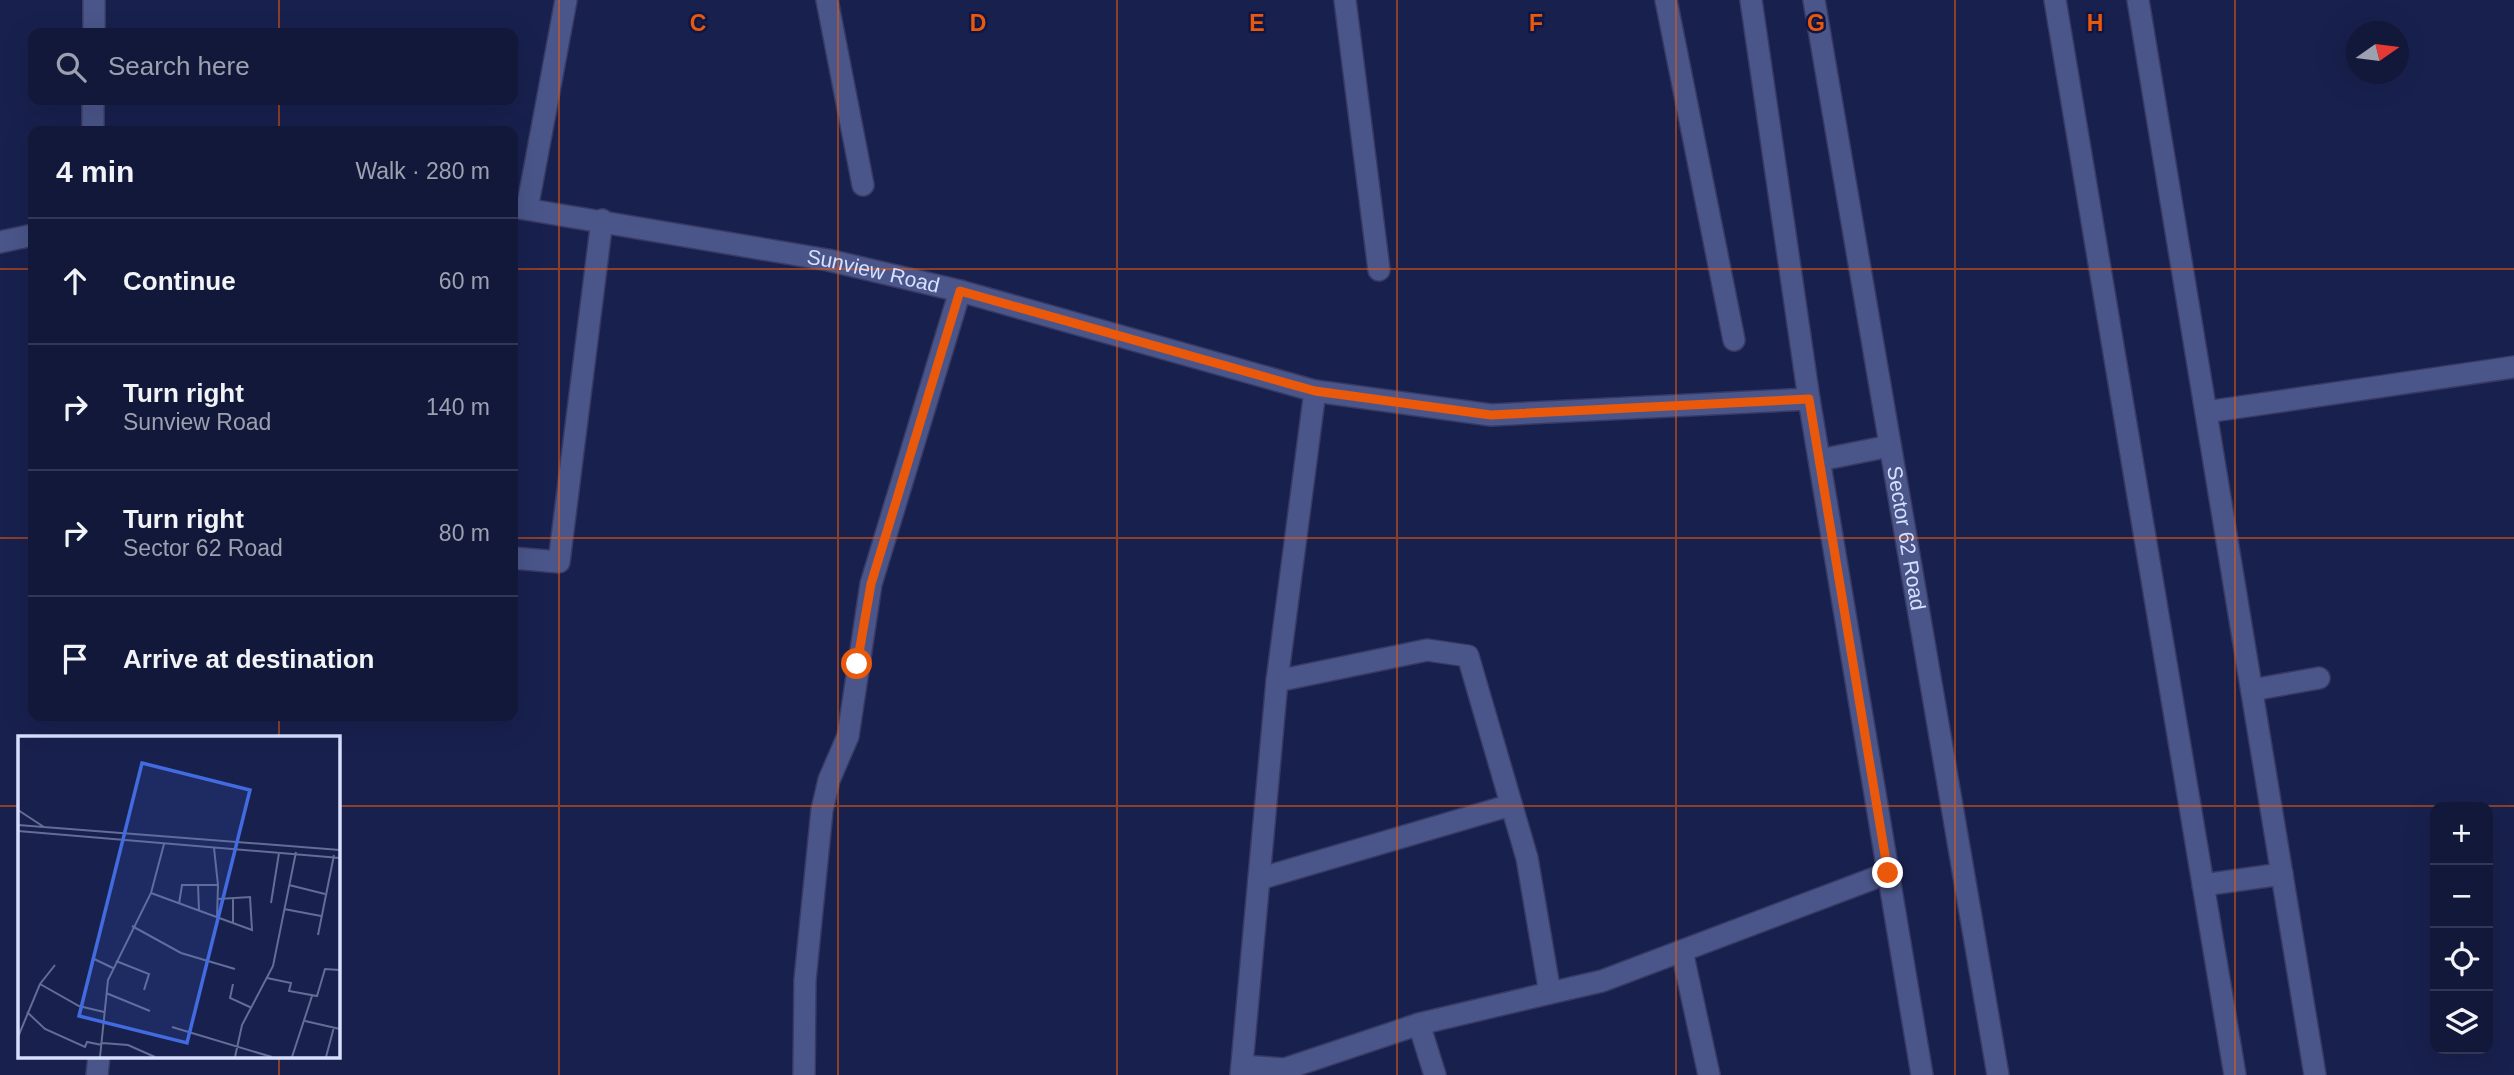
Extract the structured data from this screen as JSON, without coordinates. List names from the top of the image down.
{
  "streets": {
    "street": ["Sunview Road", "Sector 62 Road"]
  },
  "north": "right",
  "page": {
    "search": "Search here",
    "heading": ["4 min", "Walk · 280 m"],
    "list": [
      ["Continue", "60 m"],
      ["Turn right", "Sunview Road", "140 m"],
      ["Turn right", "Sector 62 Road", "80 m"],
      "Arrive at destination"
    ],
    "map_buttons": ["+", "−"]
  },
  "grid": {
    "columns": [
      "C",
      "D",
      "E",
      "F",
      "G",
      "H"
    ]
  }
}
